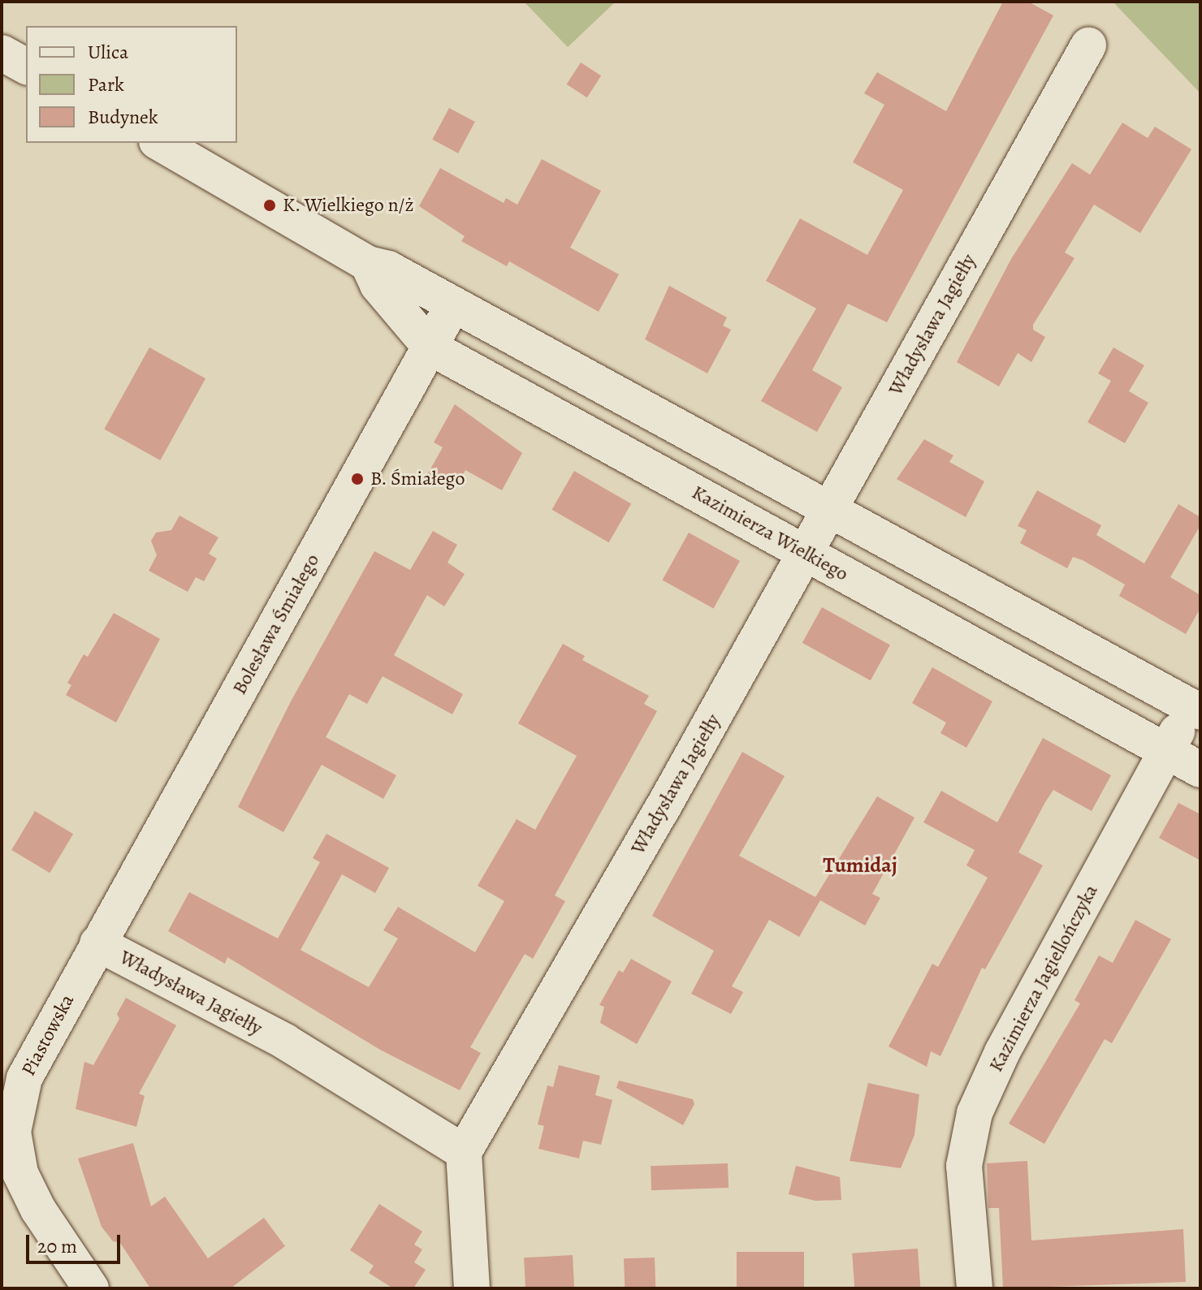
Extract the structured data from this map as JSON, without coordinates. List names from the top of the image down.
{
  "streets": {
    "street": [
      "Władysława Jagiełły",
      "Kazimierza Wielkiego",
      "Bolesława Śmiałego",
      "Kazimierza Jagiellończyka",
      "Piastowska"
    ]
  },
  "crossings": [
    ["Władysława Jagiełły", "Kazimierza Wielkiego"],
    ["Władysława Jagiełły", "Bolesława Śmiałego"],
    ["Władysława Jagiełły", "Piastowska"],
    ["Kazimierza Wielkiego", "Bolesława Śmiałego"],
    ["Kazimierza Wielkiego", "Kazimierza Jagiellończyka"],
    ["Bolesława Śmiałego", "Piastowska"]
  ],
  "districts": ["Tumidaj"],
  "places": ["K. Wielkiego n/ż", "B. Śmiałego"],
  "legend": ["Ulica", "Park", "Budynek"],
  "scale_bar": "20 m"
}
